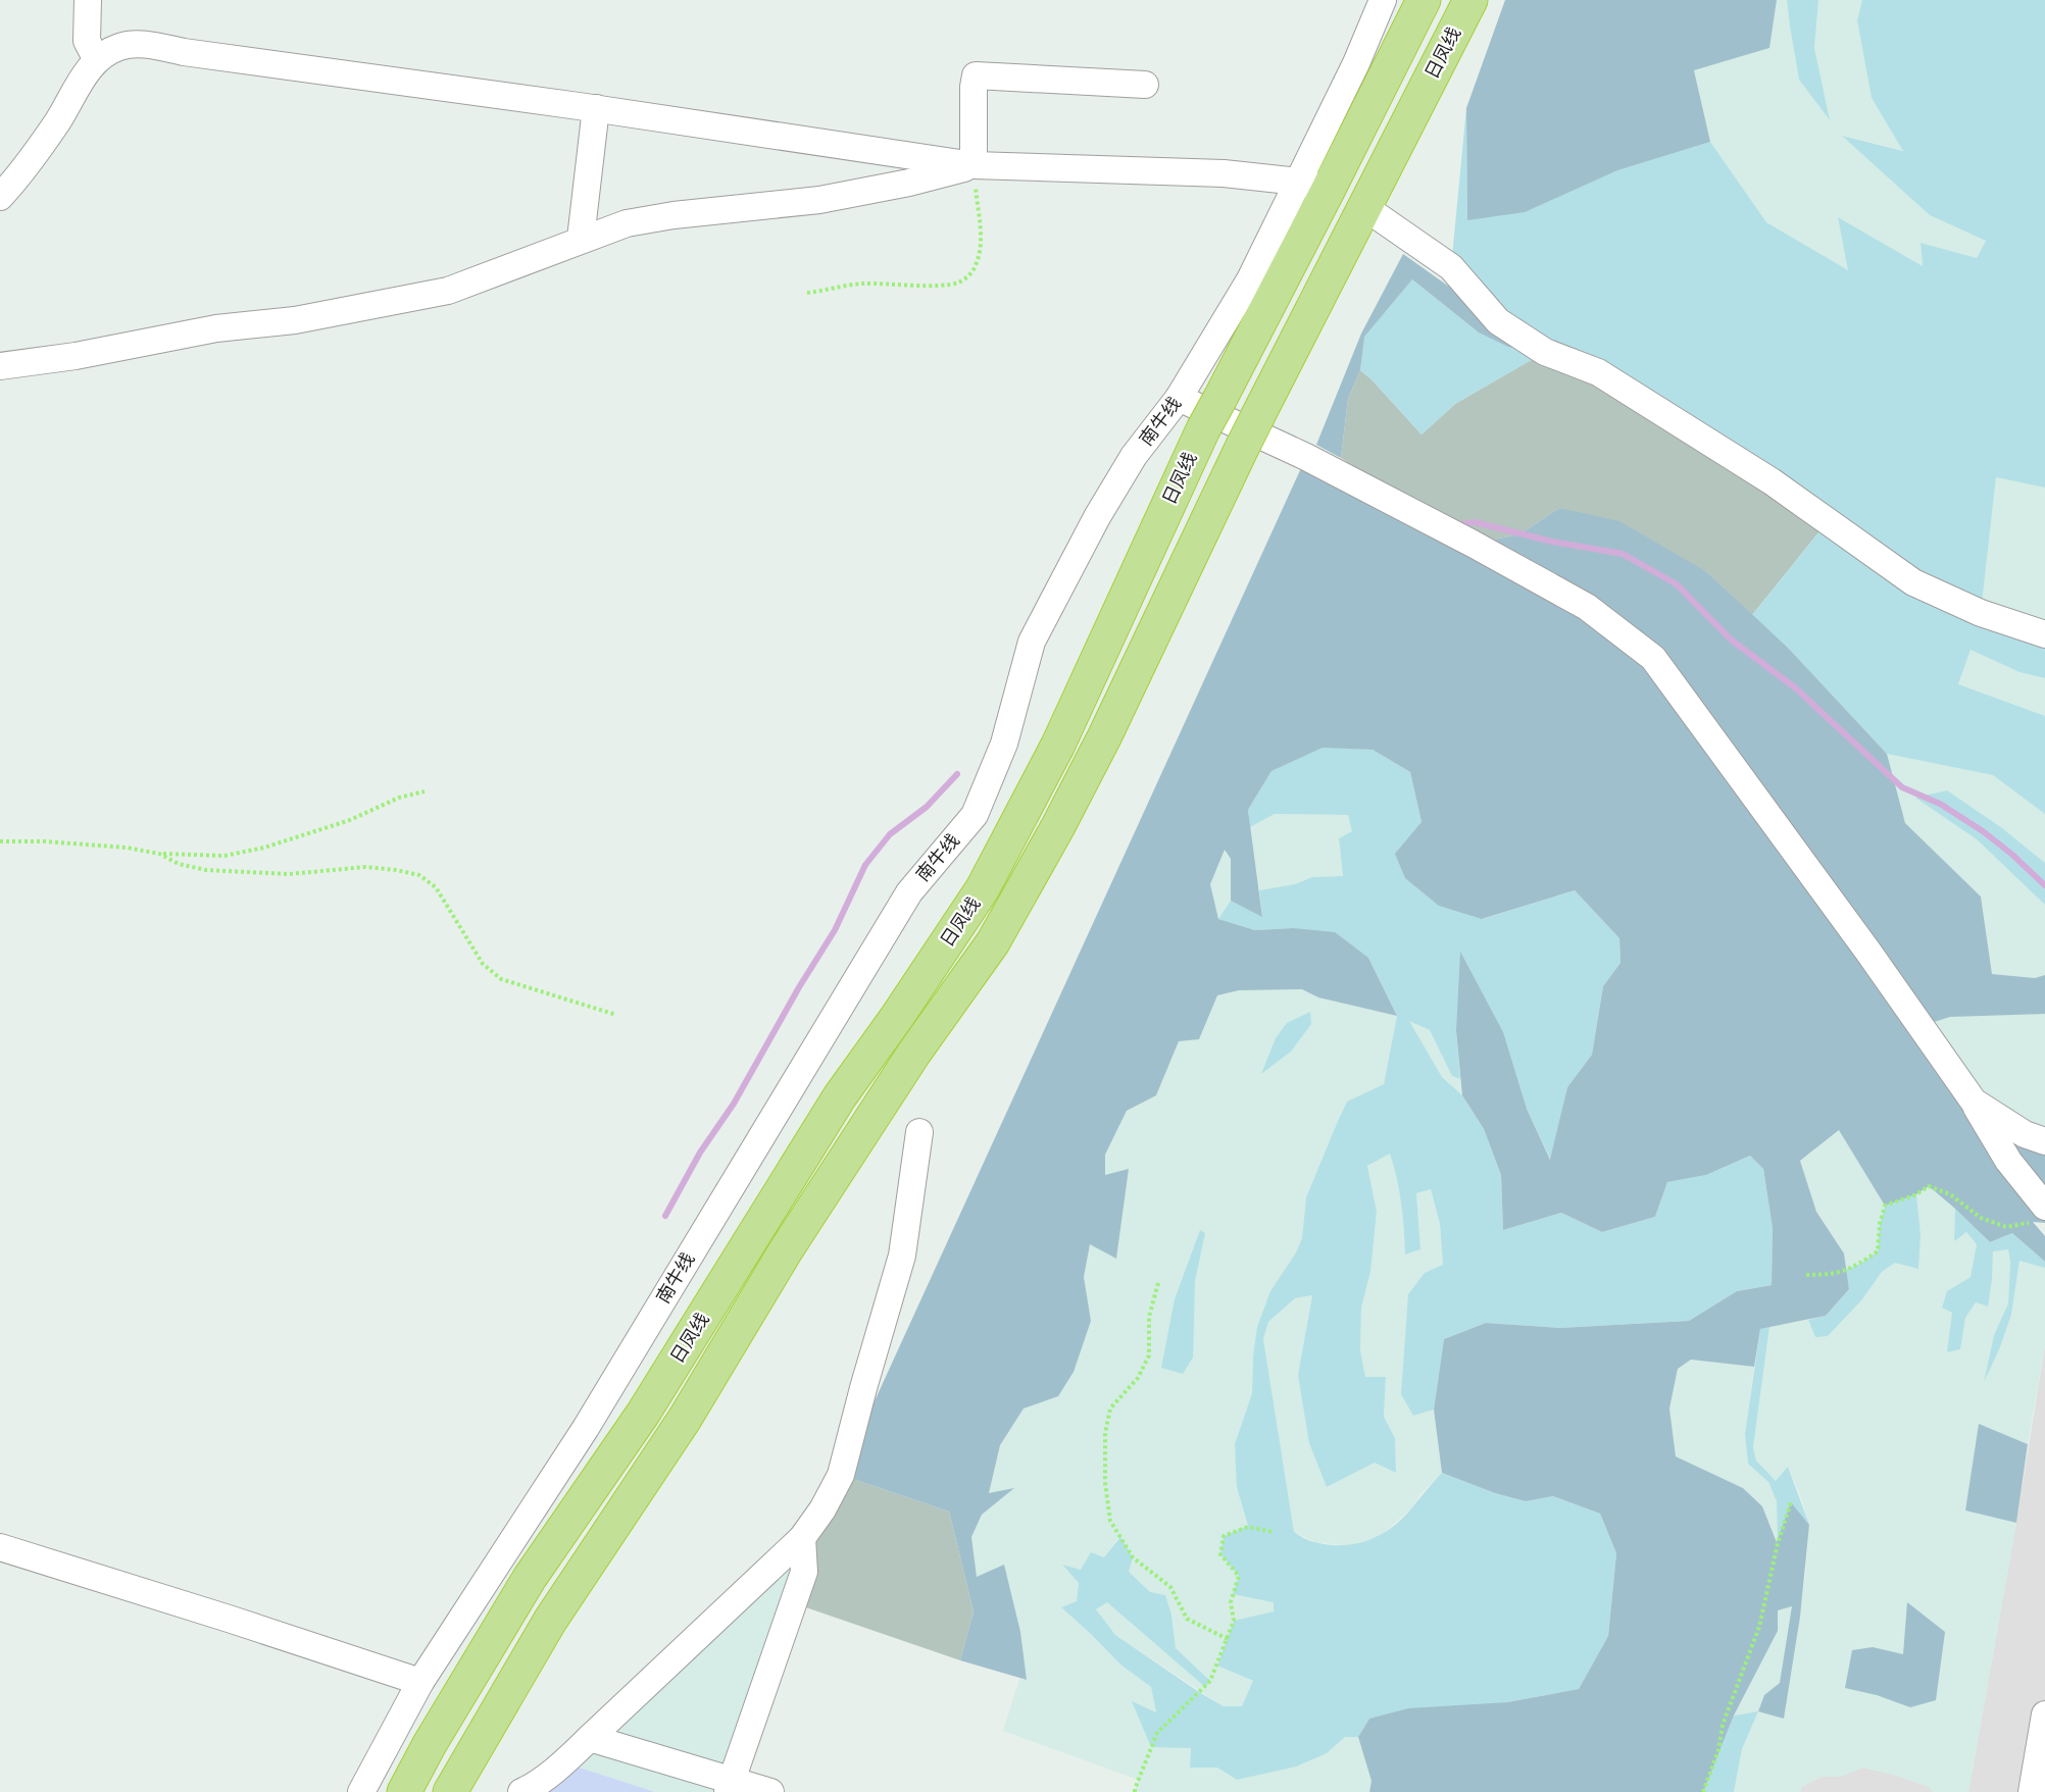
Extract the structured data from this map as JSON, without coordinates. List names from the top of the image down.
{
  "streets": {
    "highway": ["日凤线"],
    "street": ["南牛线"]
  },
  "crossings": [
    ["日凤线", "南牛线"]
  ]
}
